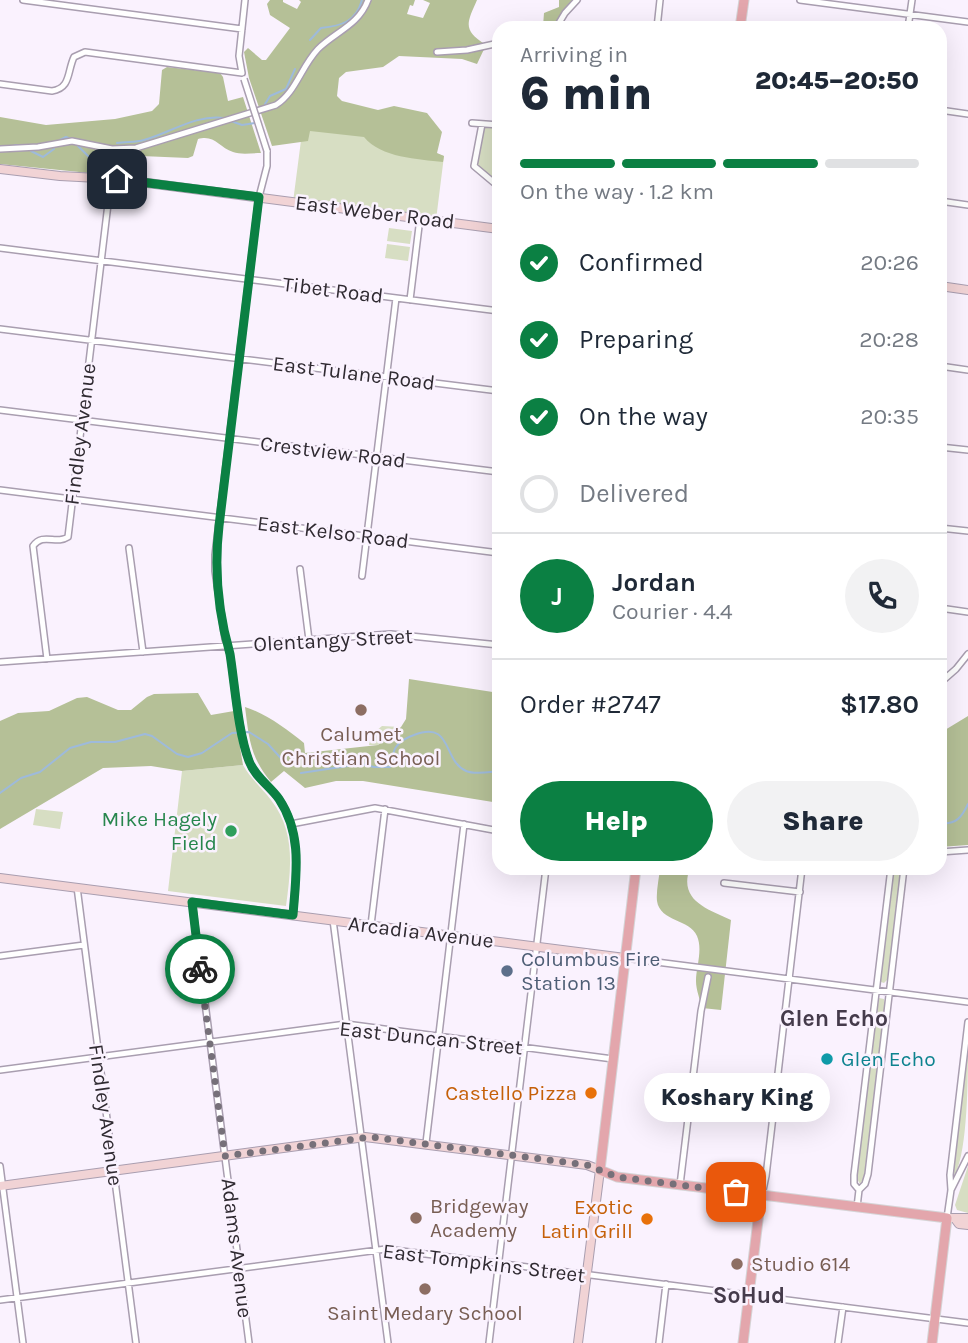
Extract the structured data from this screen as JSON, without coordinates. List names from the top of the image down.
{
  "streets": {
    "street": [
      "East Weber Road",
      "Tibet Road",
      "East Tulane Road",
      "Findley Avenue",
      "Crestview Road",
      "East Kelso Road",
      "Olentangy Street",
      "Arcadia Avenue",
      "East Duncan Street",
      "Adams Avenue",
      "East Tompkins Street"
    ]
  },
  "crossings": [
    ["East Weber Road", "Findley Avenue"],
    ["Tibet Road", "Findley Avenue"],
    ["East Tulane Road", "Findley Avenue"],
    ["Findley Avenue", "Crestview Road"],
    ["Findley Avenue", "East Kelso Road"],
    ["Findley Avenue", "Olentangy Street"],
    ["Findley Avenue", "Arcadia Avenue"],
    ["Findley Avenue", "East Duncan Street"],
    ["Findley Avenue", "East Tompkins Street"],
    ["Arcadia Avenue", "Adams Avenue"],
    ["East Duncan Street", "Adams Avenue"],
    ["Adams Avenue", "East Tompkins Street"]
  ],
  "districts": ["Glen Echo", "SoHud"],
  "places": [
    "Calumet Christian School",
    "Mike Hagely Field",
    "Columbus Fire Station 13",
    "Glen Echo",
    "Castello Pizza",
    "Koshary King",
    "Bridgeway Academy",
    "Exotic Latin Grill",
    "Studio 614",
    "Saint Medary School"
  ],
  "page": {
    "heading": ["6 min", "Arriving in", "20:45–20:50"],
    "panel": [
      "Jordan",
      "Courier · 4.4",
      "Order #2747",
      "$17.80"
    ],
    "bar": "On the way · 1.2 km",
    "list": [
      ["Confirmed", "20:26"],
      ["Preparing", "20:28"],
      ["On the way", "20:35"],
      "Delivered"
    ],
    "round": "J",
    "buttons": ["Help", "Share"],
    "bubble": "Koshary King"
  }
}
